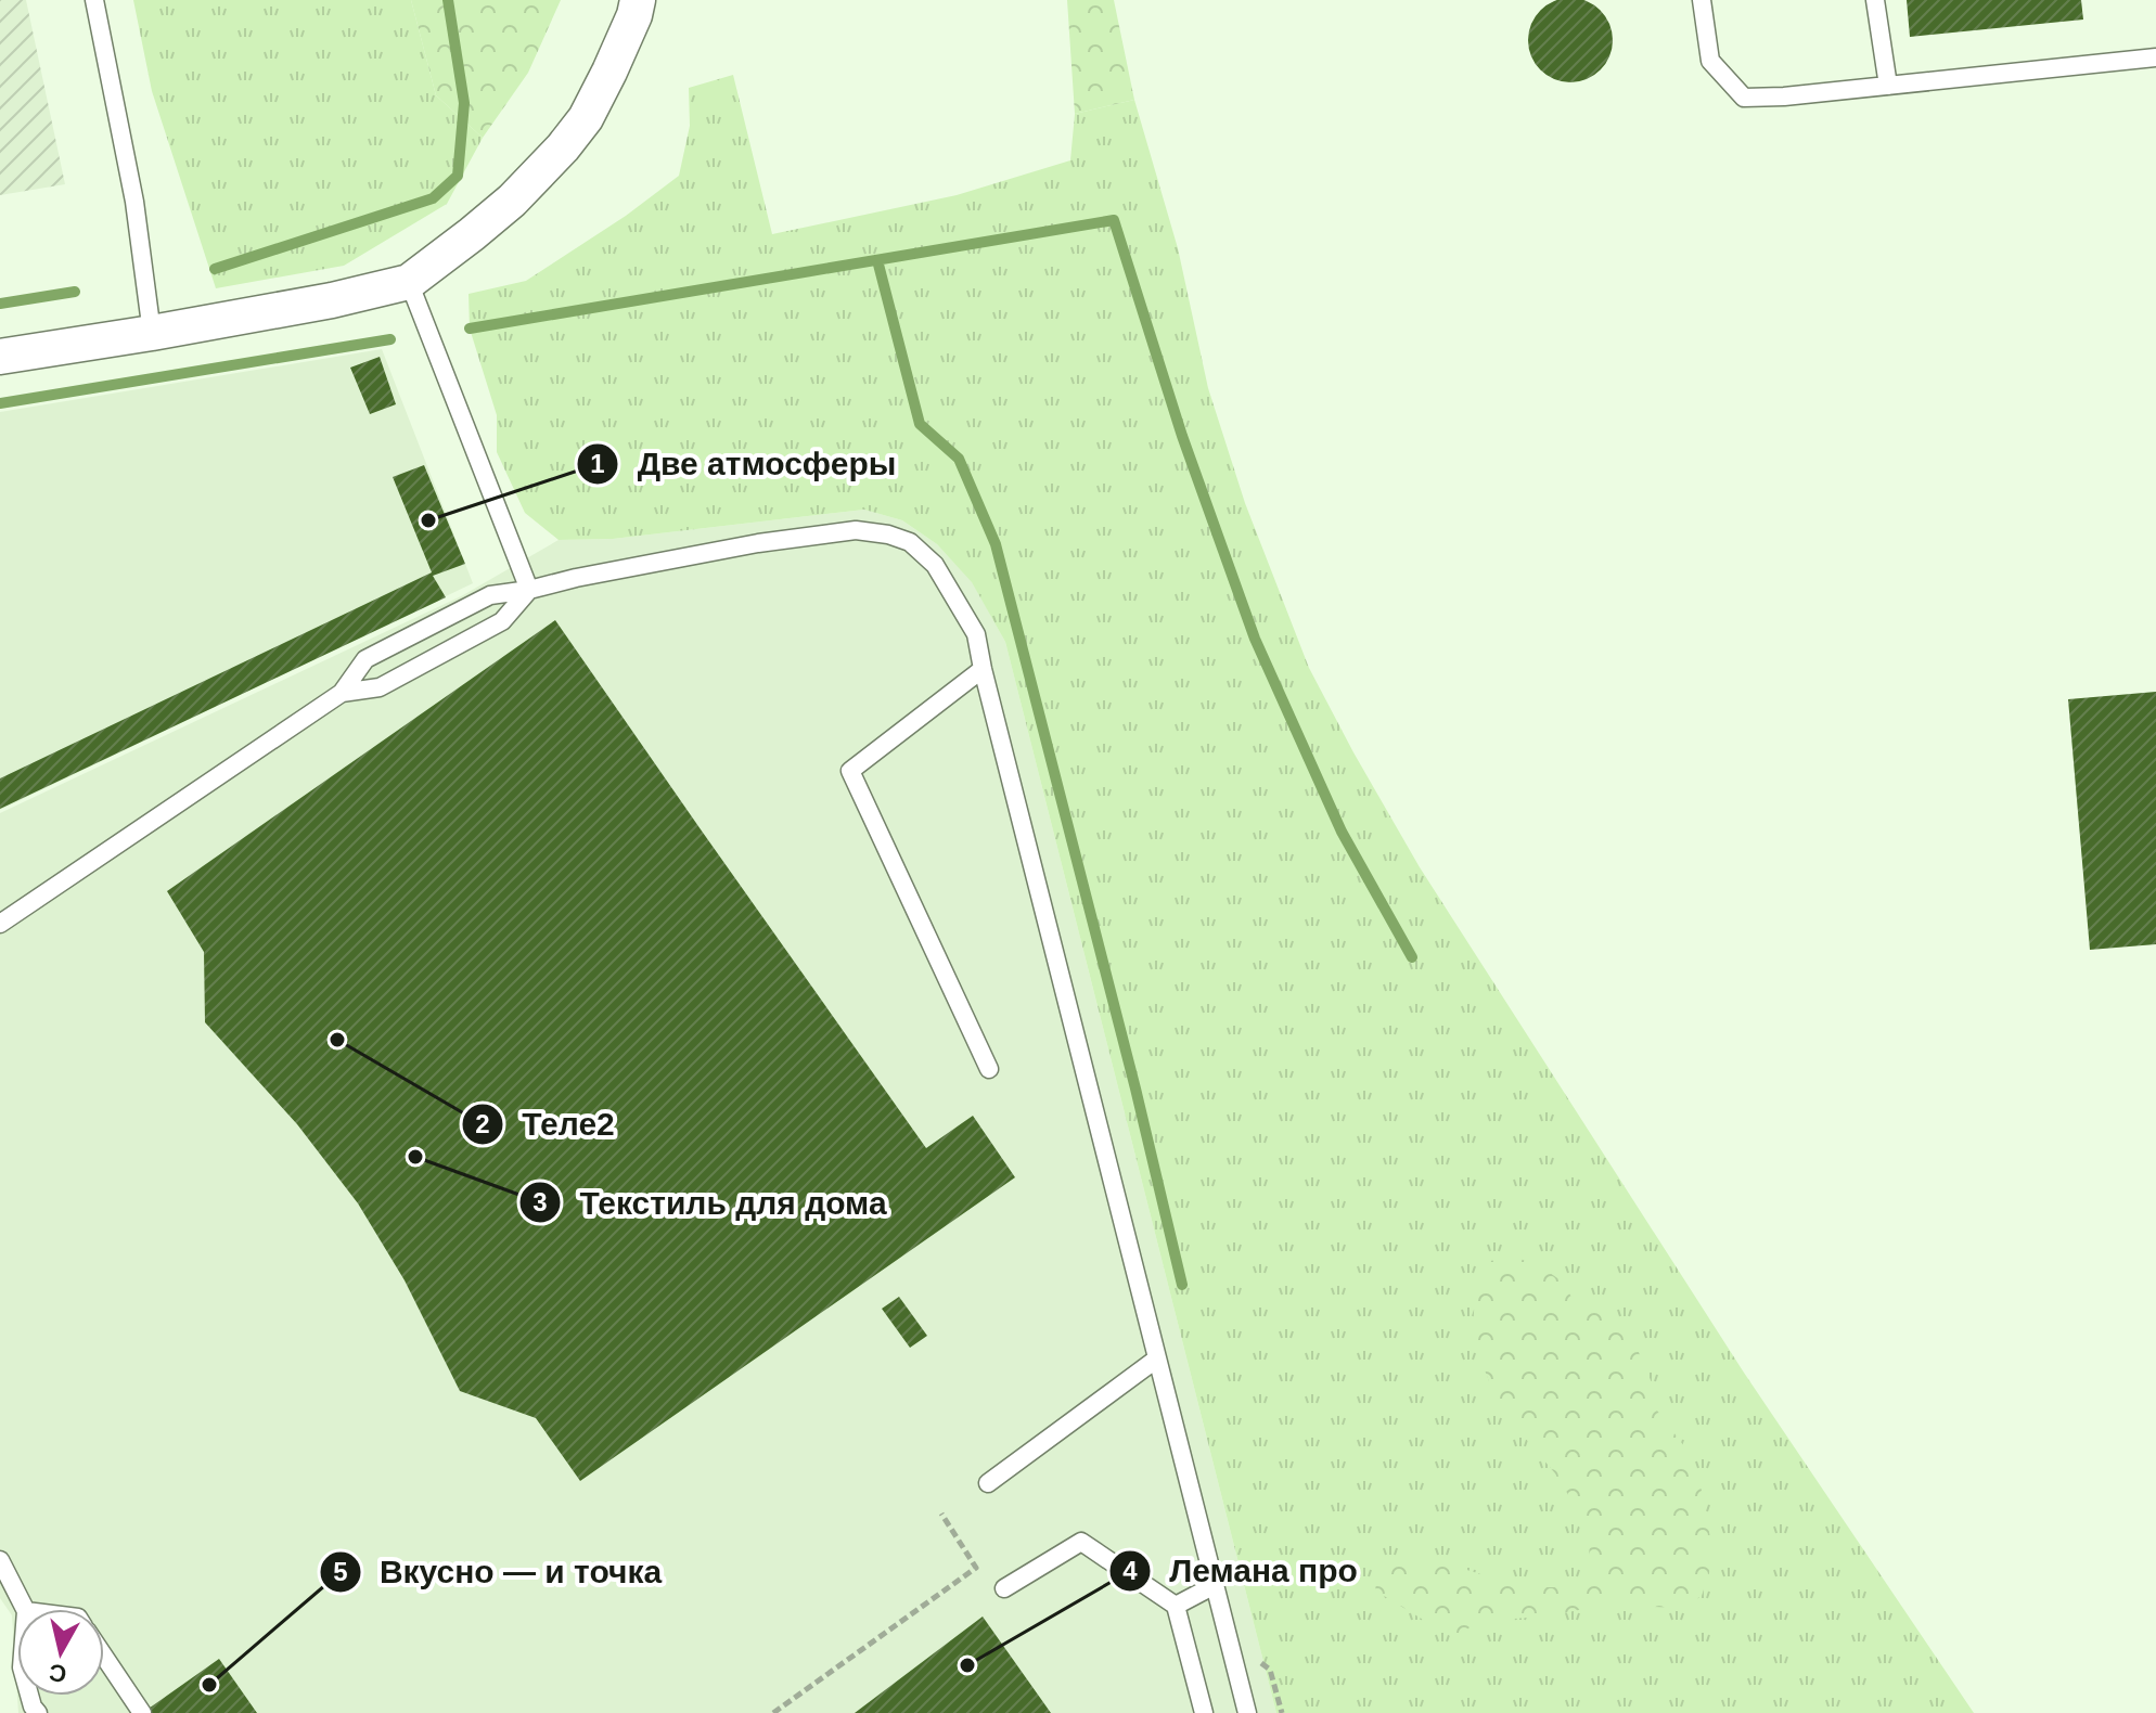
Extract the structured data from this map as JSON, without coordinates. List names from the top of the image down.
{
  "places": [
    "Две атмосферы",
    "Теле2",
    "Текстиль для дома",
    "Лемана про",
    "Вкусно — и точка"
  ],
  "north": "bottom"
}
